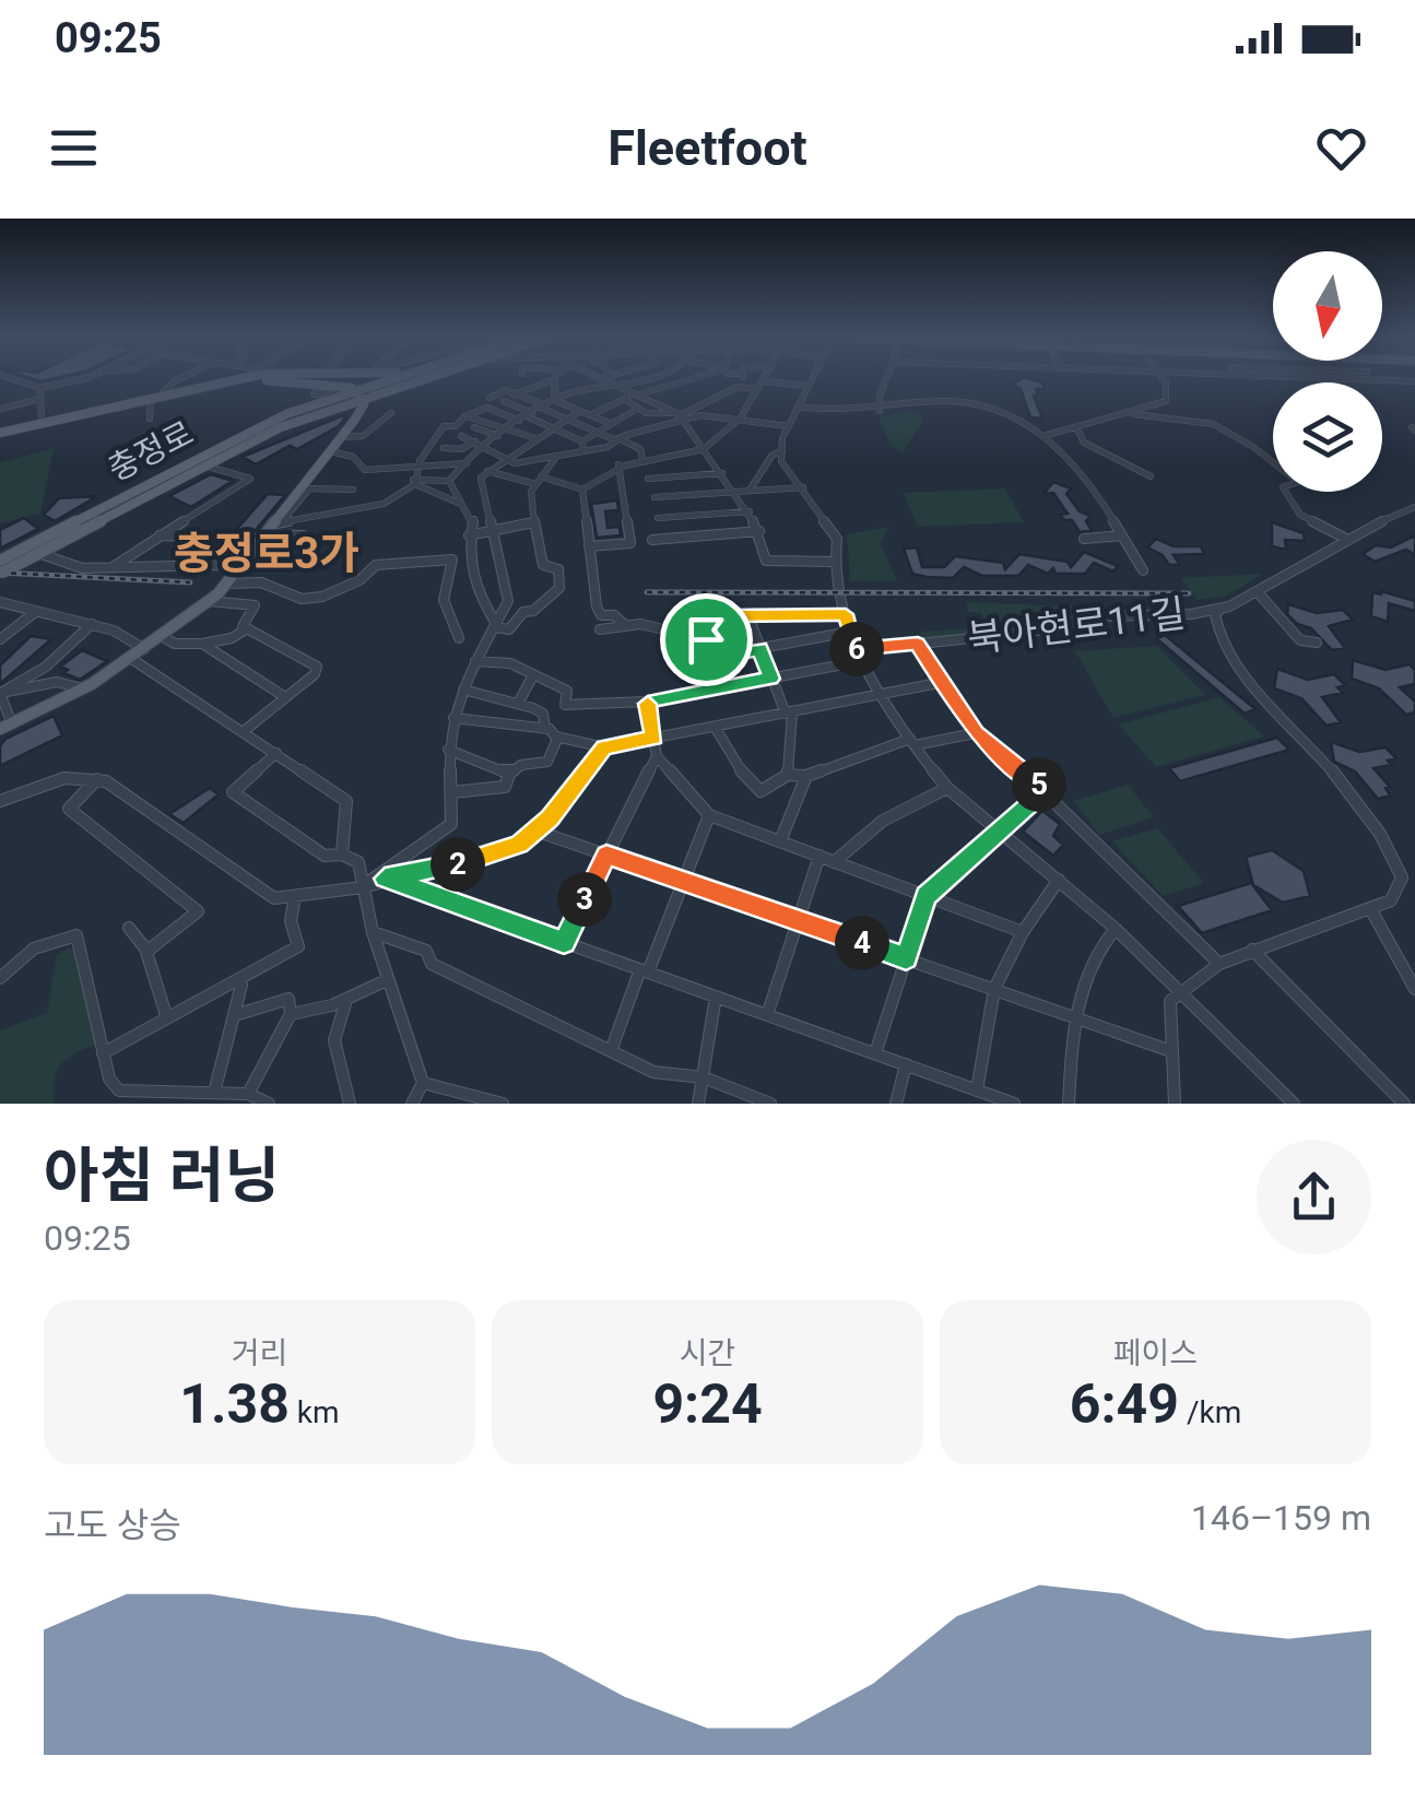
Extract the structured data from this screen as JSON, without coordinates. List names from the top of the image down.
{
  "streets": {
    "main road": ["충정로"],
    "street": ["북아현로11길"]
  },
  "districts": ["충정로3가"],
  "north": "bottom",
  "page": {
    "status": "09:25",
    "header": "Fleetfoot",
    "pins": [
      "6",
      "5",
      "2",
      "3",
      "4"
    ],
    "heading": ["아침 러닝", "09:25"],
    "stats": [
      ["거리", "1.38 km"],
      ["시간", "9:24"],
      ["페이스", "6:49 /km"]
    ],
    "chart": ["고도 상승", "146–159 m"]
  }
}
